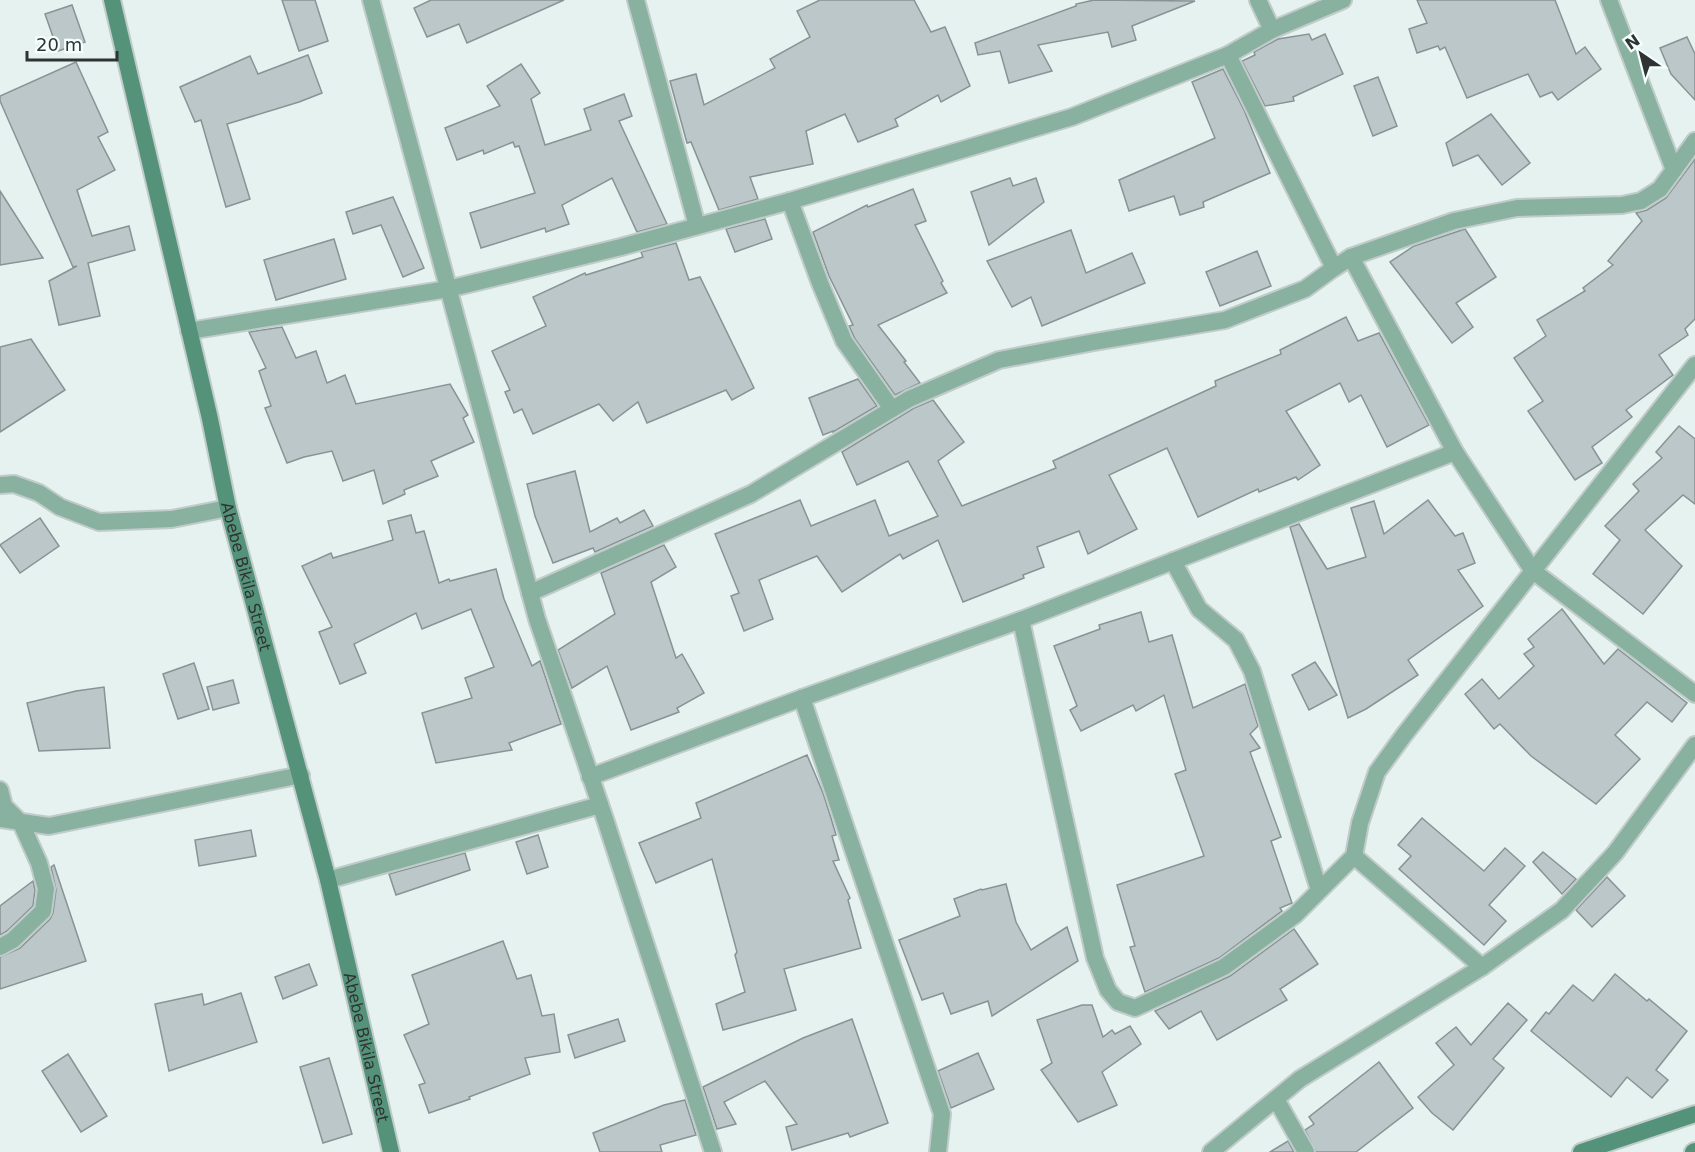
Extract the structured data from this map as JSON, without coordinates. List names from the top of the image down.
{
  "streets": {
    "main road": ["Abebe Bikila Street"]
  },
  "scale_bar": "20 m",
  "north": "top left"
}
